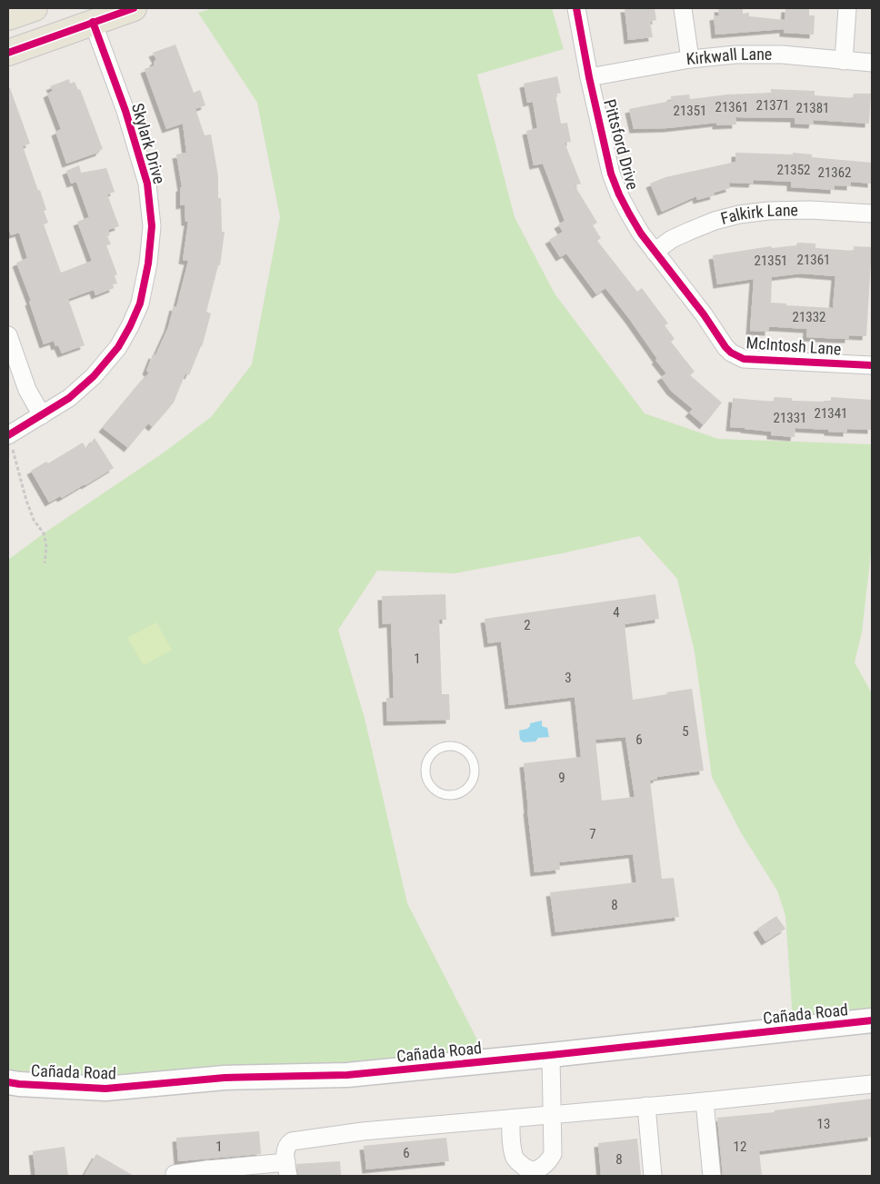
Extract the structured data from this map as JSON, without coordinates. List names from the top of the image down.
{
  "streets": {
    "street": [
      "Kirkwall Lane",
      "Skylark Drive",
      "Pittsford Drive",
      "Falkirk Lane",
      "McIntosh Lane",
      "Cañada Road"
    ]
  },
  "crossings": [
    ["Kirkwall Lane", "Pittsford Drive"],
    ["Pittsford Drive", "Falkirk Lane"],
    ["Pittsford Drive", "McIntosh Lane"]
  ],
  "house_numbers": [
    "21371",
    "21361",
    "21381",
    "21351",
    "21352",
    "21362",
    "21361",
    "21351",
    "21332",
    "21341",
    "21331",
    "4",
    "2",
    "1",
    "3",
    "5",
    "6",
    "9",
    "7",
    "8",
    "13",
    "1",
    "12",
    "6",
    "8"
  ]
}
